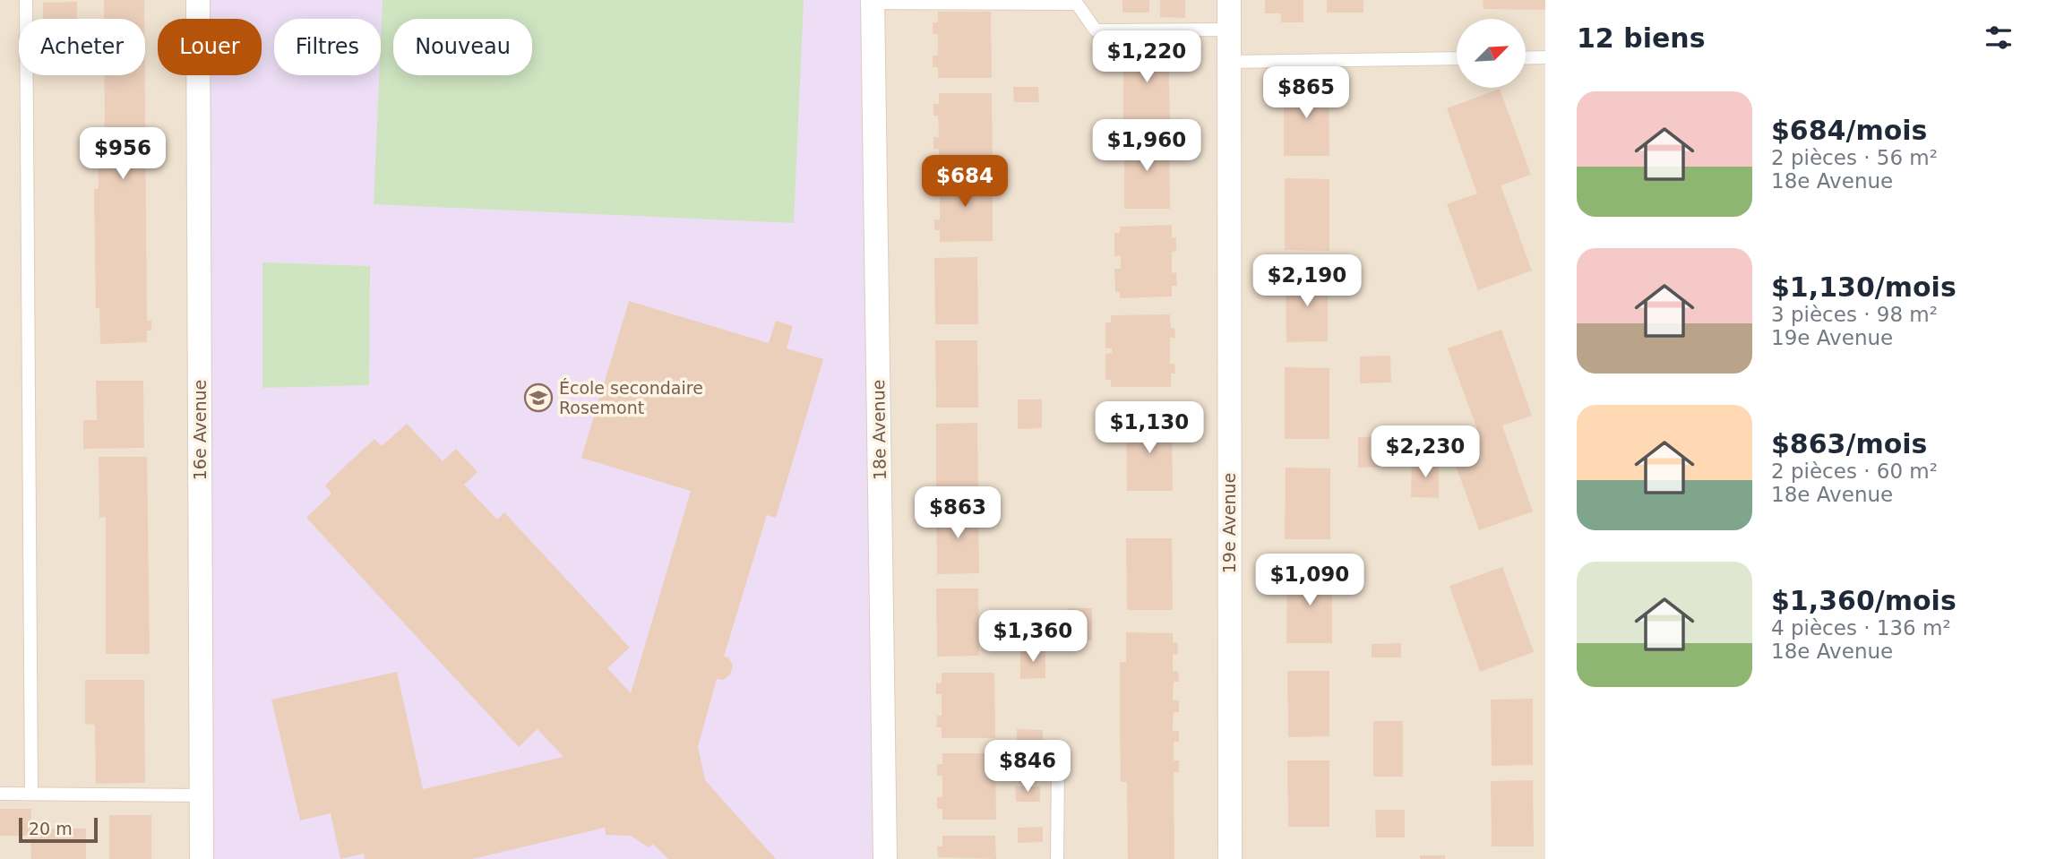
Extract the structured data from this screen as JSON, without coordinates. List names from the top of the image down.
{
  "streets": {
    "street": ["16e Avenue", "18e Avenue", "19e Avenue"]
  },
  "places": {
    "school or university": ["École secondaire Rosemont"]
  },
  "scale_bar": "20 m",
  "north": "top right",
  "page": {
    "heading": "12 biens",
    "chip": [
      "Acheter",
      "Louer",
      "Filtres",
      "Nouveau"
    ],
    "price": [
      "$1,220",
      "$865",
      "$1,960",
      "$956",
      "$684",
      "$2,190",
      "$1,130",
      "$2,230",
      "$863",
      "$1,090",
      "$1,360",
      "$846"
    ],
    "list": [
      {
        "name": "$684/mois",
        "note": "2 pièces · 56 m² · 18e Avenue"
      },
      {
        "name": "$1,130/mois",
        "note": "3 pièces · 98 m² · 19e Avenue"
      },
      {
        "name": "$863/mois",
        "note": "2 pièces · 60 m² · 18e Avenue"
      },
      {
        "name": "$1,360/mois",
        "note": "4 pièces · 136 m² · 18e Avenue"
      }
    ],
    "scale": "20 m"
  }
}
